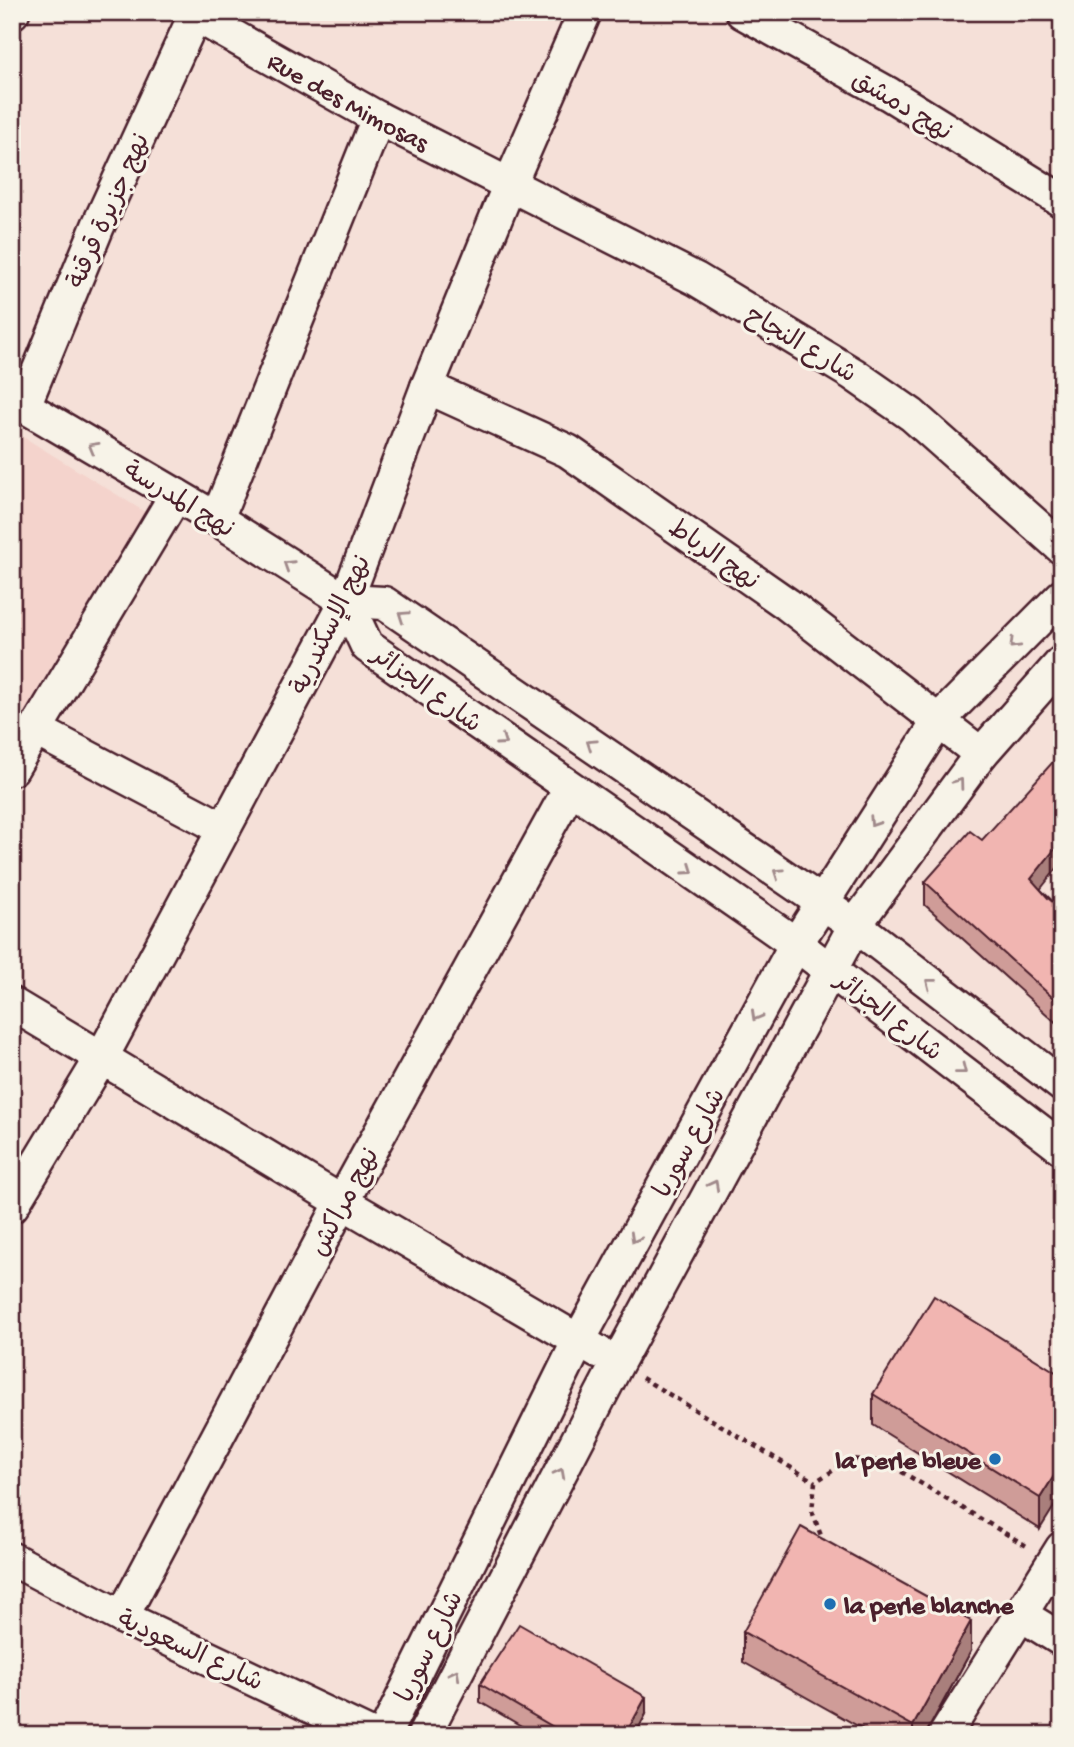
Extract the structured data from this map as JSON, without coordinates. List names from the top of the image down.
{
  "streets": {
    "street": [
      "Rue des Mimosas",
      "نهج دمشق",
      "نهج جزيرة قرقنة",
      "شارع النجاح",
      "نهج المدرسة",
      "نهج الرباط",
      "نهج الإسكندرية",
      "شارع الجزائر",
      "شارع سوريا",
      "نهج مراكش",
      "شارع السعودية"
    ]
  },
  "crossings": [
    ["Rue des Mimosas", "نهج جزيرة قرقنة"],
    ["Rue des Mimosas", "شارع النجاح"],
    ["Rue des Mimosas", "نهج الإسكندرية"],
    ["نهج جزيرة قرقنة", "نهج المدرسة"],
    ["شارع النجاح", "نهج الإسكندرية"],
    ["نهج المدرسة", "نهج الإسكندرية"],
    ["نهج المدرسة", "شارع الجزائر"],
    ["نهج الرباط", "نهج الإسكندرية"],
    ["نهج الرباط", "شارع سوريا"],
    ["نهج الإسكندرية", "شارع الجزائر"],
    ["شارع الجزائر", "شارع سوريا"],
    ["شارع الجزائر", "نهج مراكش"],
    ["نهج مراكش", "شارع السعودية"]
  ],
  "places": ["la perle bleue", "la perle blanche"]
}
